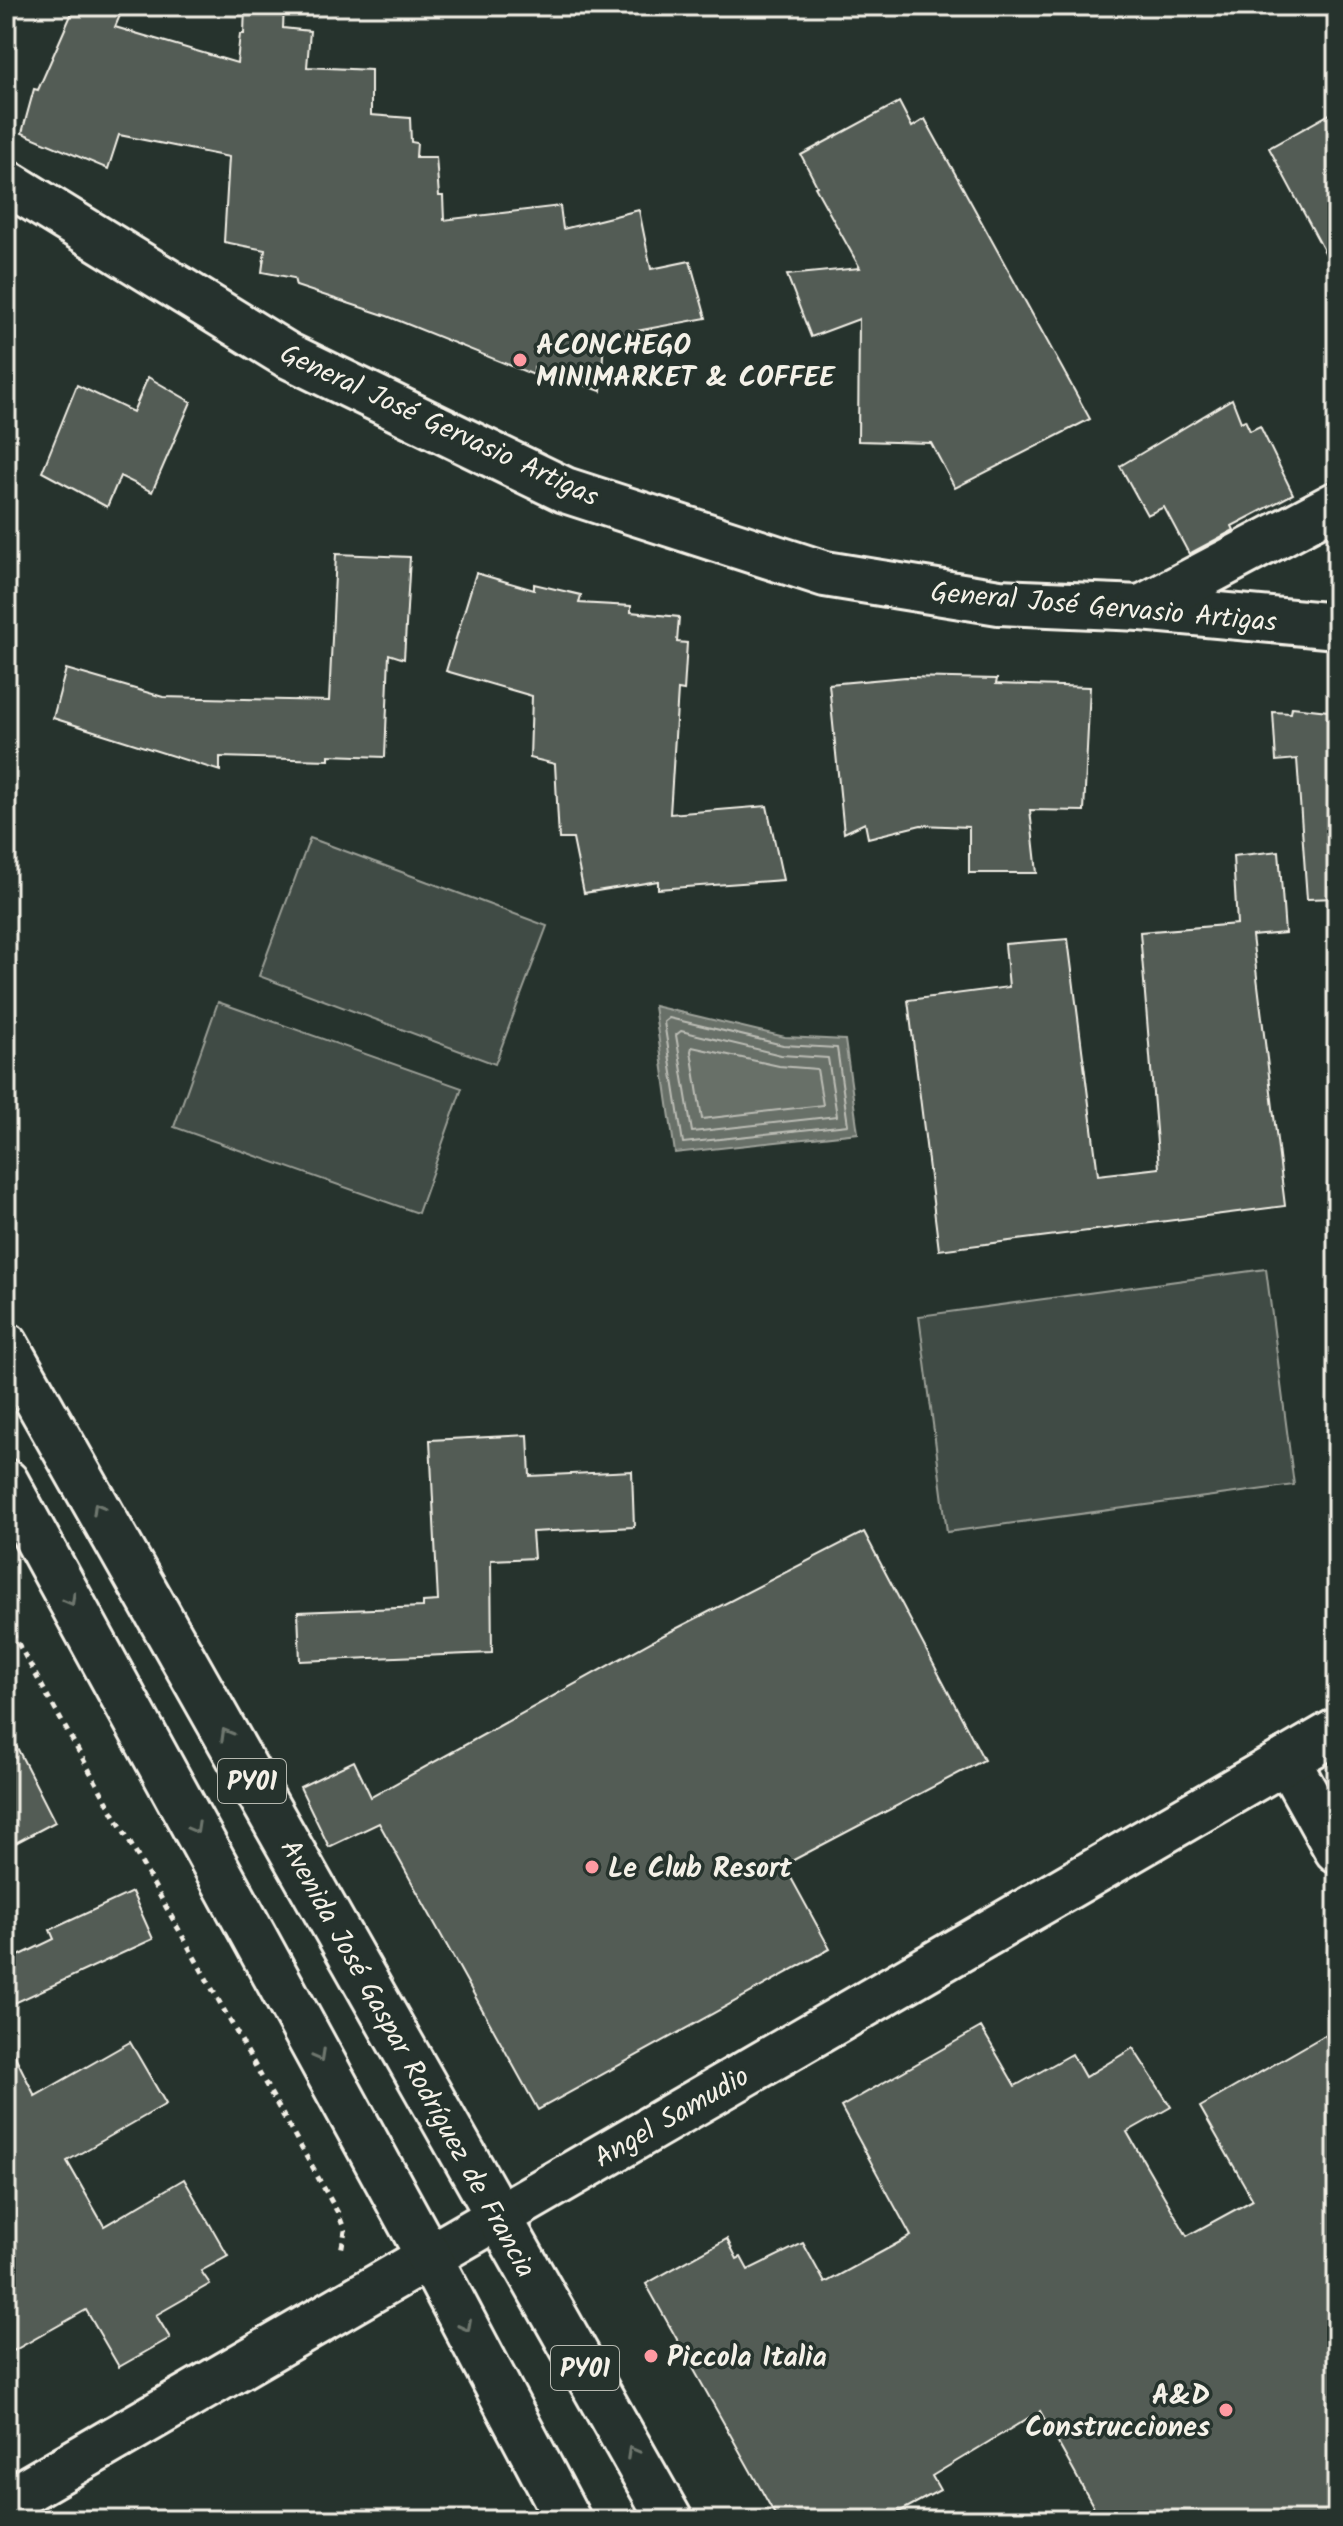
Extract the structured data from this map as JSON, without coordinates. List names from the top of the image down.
{
  "streets": {
    "main road": [
      "General José Gervasio Artigas",
      "PY01",
      "Avenida José Gaspar Rodríguez de Francia",
      "Angel Samudio"
    ]
  },
  "crossings": [
    ["PY01", "Angel Samudio"],
    ["Avenida José Gaspar Rodríguez de Francia", "Angel Samudio"]
  ],
  "places": [
    "ACONCHEGO MINIMARKET & COFFEE",
    "Le Club Resort",
    "Piccola Italia",
    "A&D Construcciones"
  ]
}
